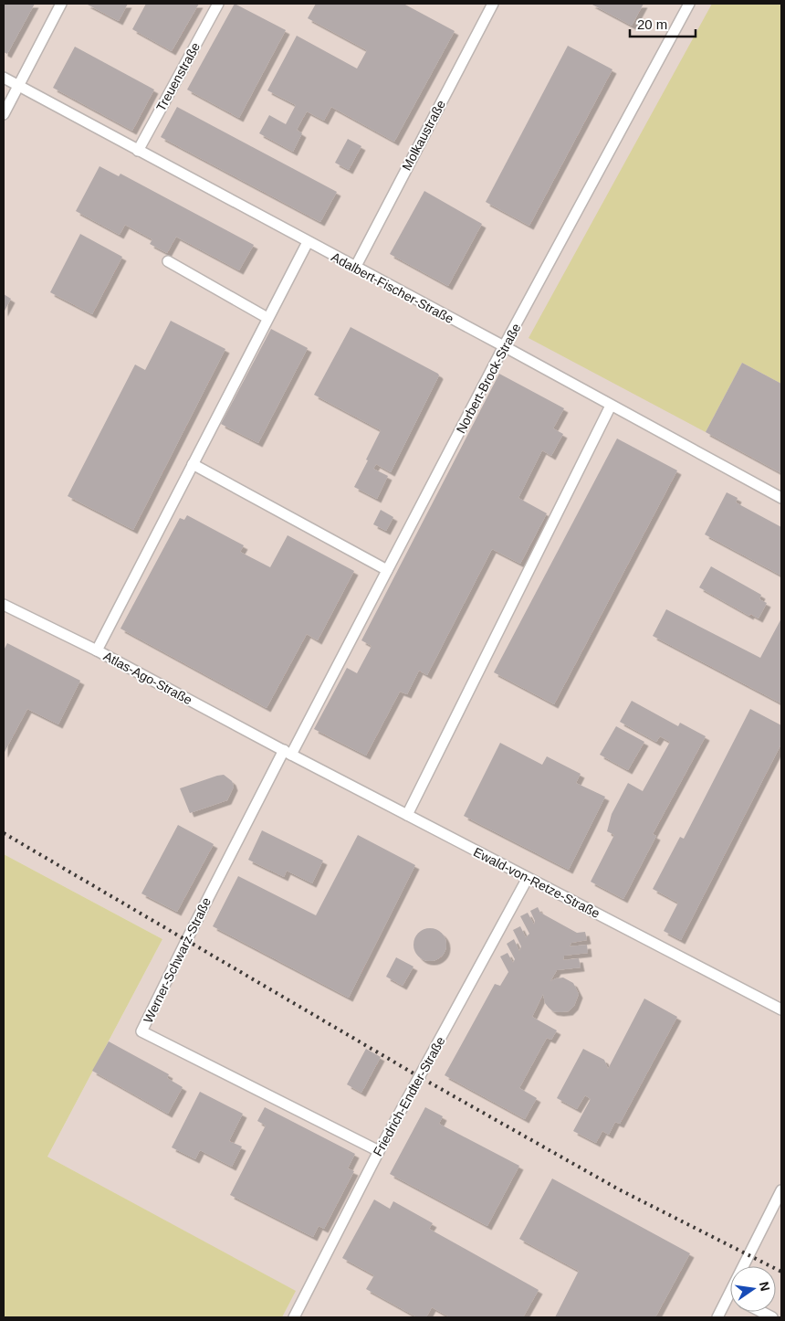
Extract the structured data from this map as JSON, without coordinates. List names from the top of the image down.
{
  "streets": {
    "lane": [
      "Treuenstraße",
      "Molkaustraße",
      "Adalbert-Fischer-Straße",
      "Norbert-Brock-Straße",
      "Atlas-Ago-Straße",
      "Ewald-von-Retze-Straße",
      "Werner-Schwarz-Straße",
      "Friedrich-Endter-Straße"
    ]
  },
  "crossings": [
    ["Treuenstraße", "Adalbert-Fischer-Straße"],
    ["Molkaustraße", "Adalbert-Fischer-Straße"],
    ["Adalbert-Fischer-Straße", "Norbert-Brock-Straße"],
    ["Norbert-Brock-Straße", "Atlas-Ago-Straße"],
    ["Norbert-Brock-Straße", "Ewald-von-Retze-Straße"],
    ["Norbert-Brock-Straße", "Werner-Schwarz-Straße"],
    ["Atlas-Ago-Straße", "Ewald-von-Retze-Straße"],
    ["Atlas-Ago-Straße", "Werner-Schwarz-Straße"],
    ["Ewald-von-Retze-Straße", "Werner-Schwarz-Straße"],
    ["Ewald-von-Retze-Straße", "Friedrich-Endter-Straße"],
    ["Werner-Schwarz-Straße", "Friedrich-Endter-Straße"]
  ],
  "scale_bar": "20 m",
  "north": "right"
}
